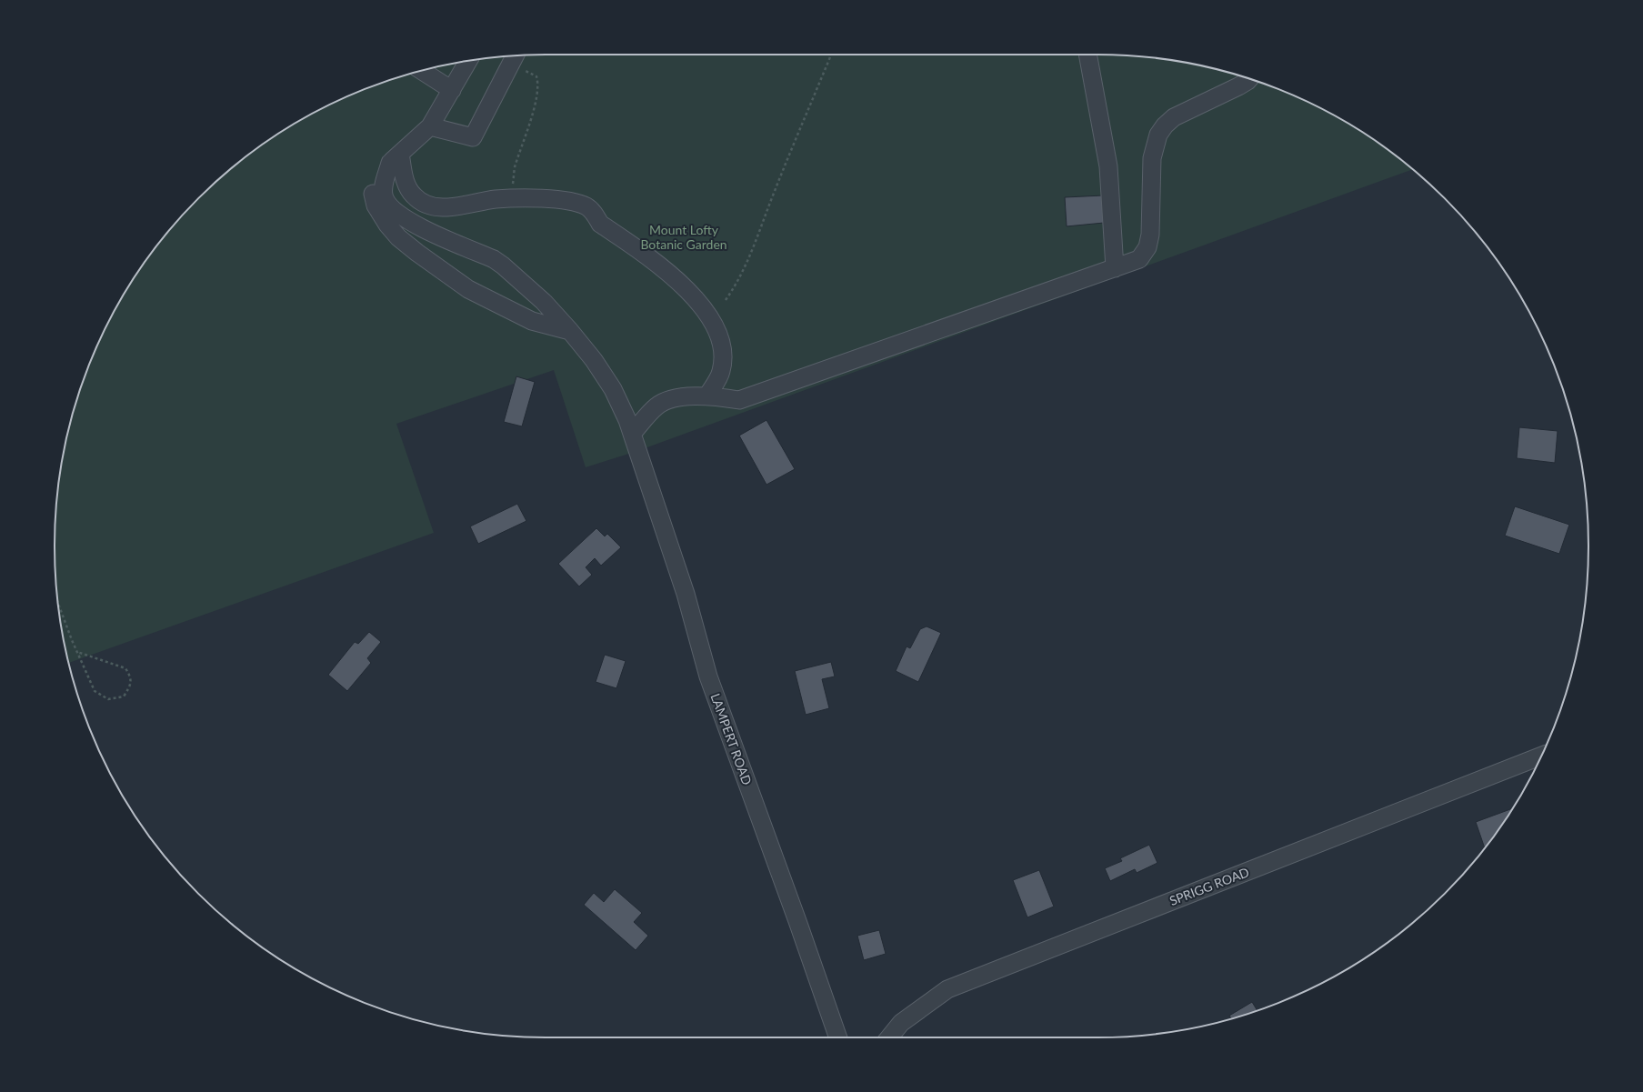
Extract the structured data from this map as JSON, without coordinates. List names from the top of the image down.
{
  "streets": {
    "street": ["LAMPERT ROAD", "SPRIGG ROAD"]
  },
  "parks": ["Mount Lofty Botanic Garden"]
}
